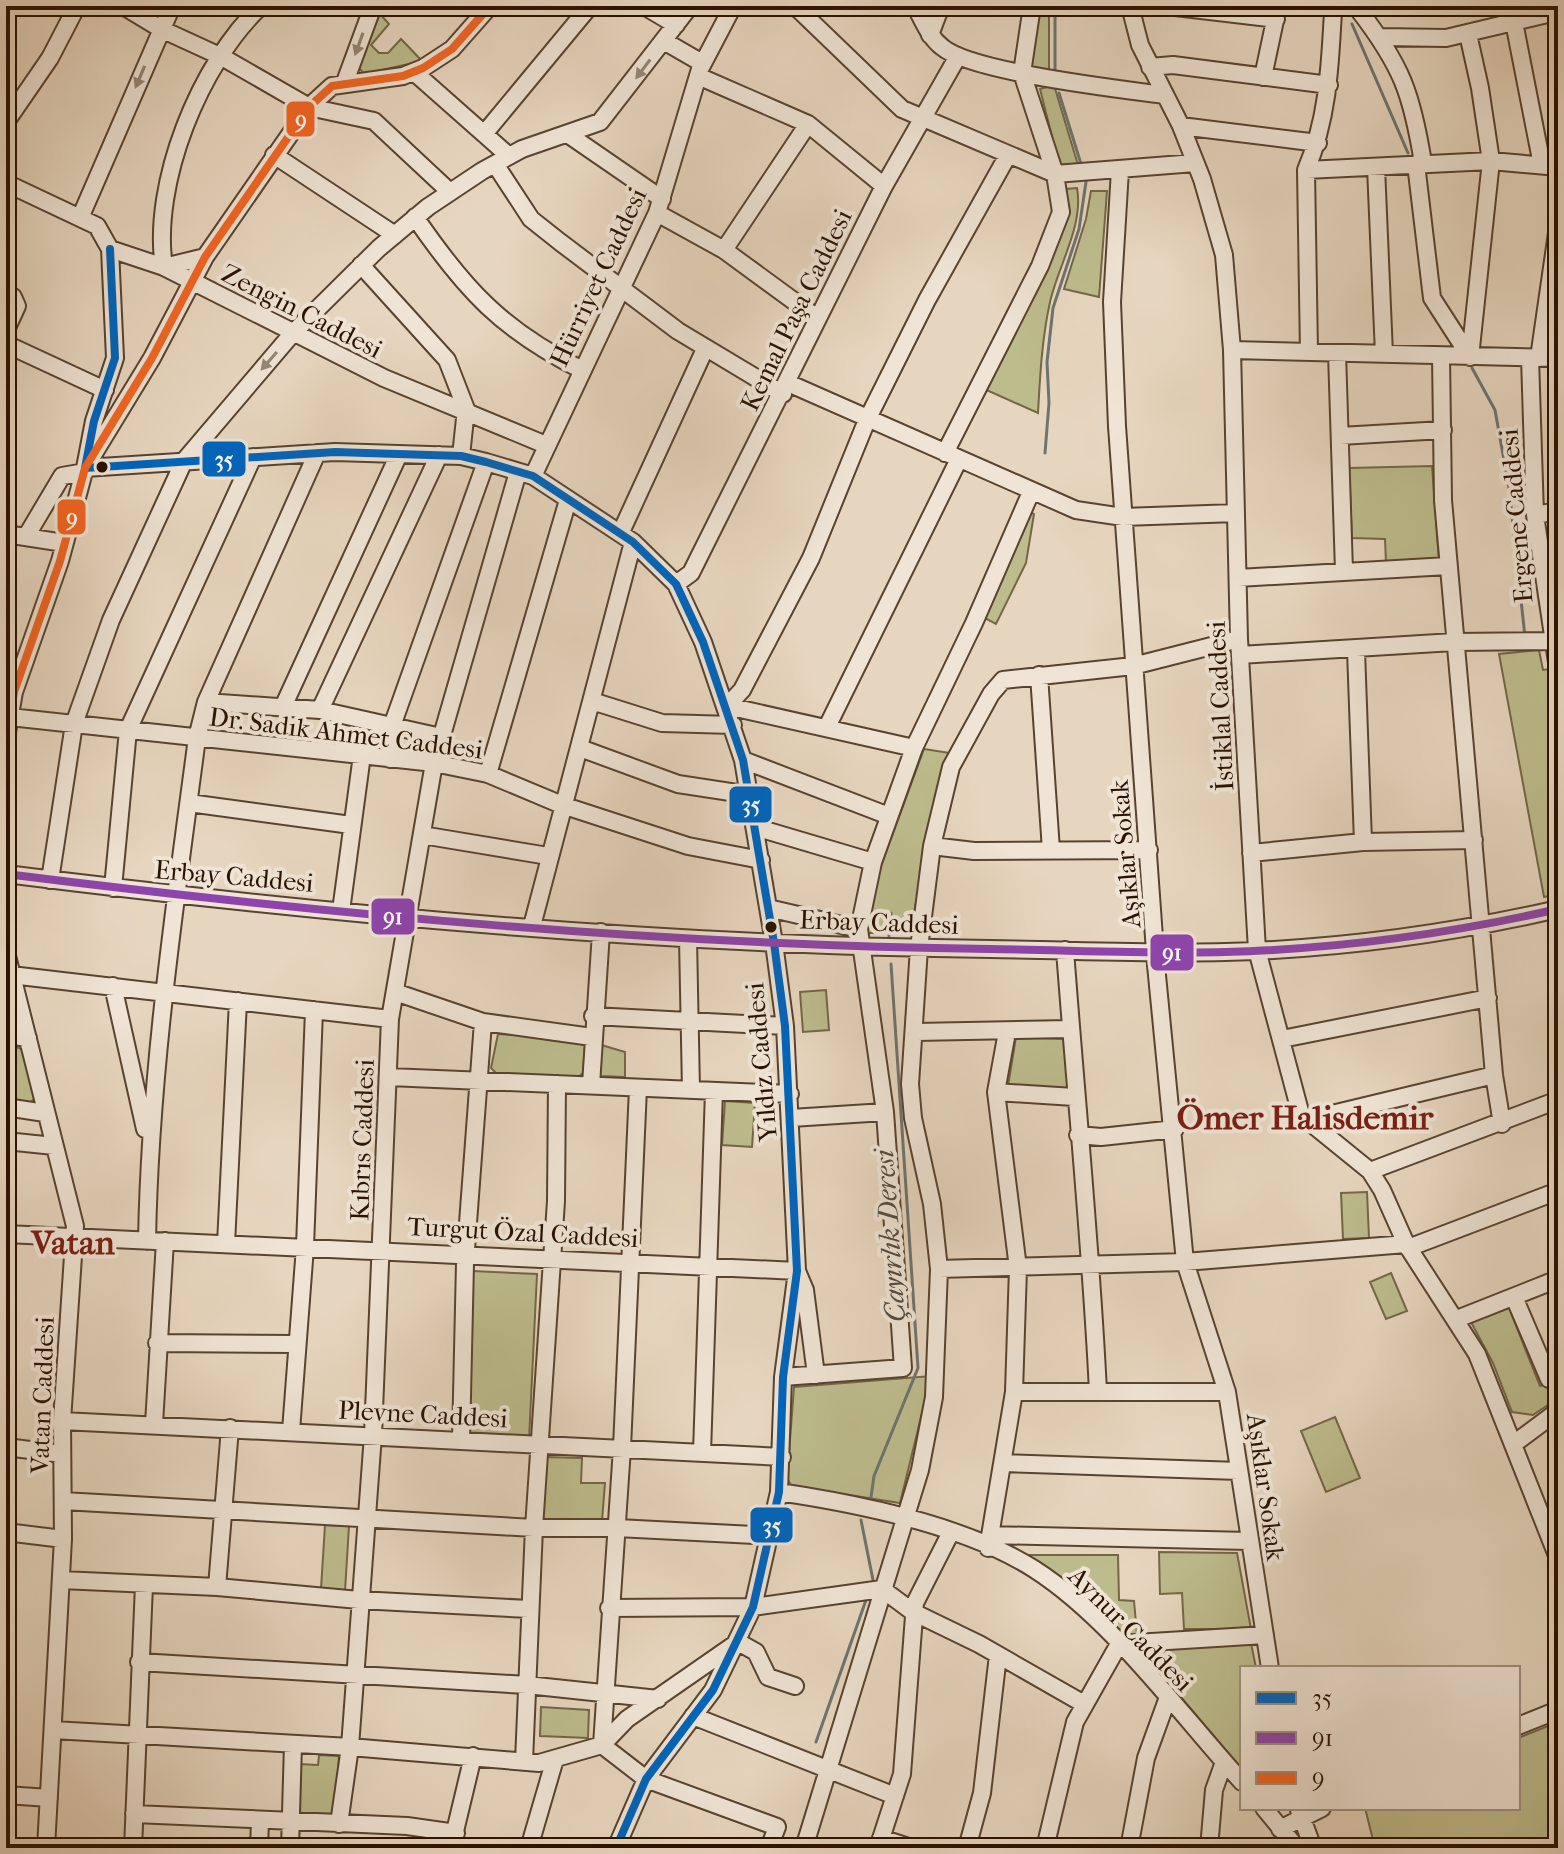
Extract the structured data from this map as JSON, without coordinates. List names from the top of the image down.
{
  "streets": {
    "street": [
      "Hürriyet Caddesi",
      "Kemal Paşa Caddesi",
      "Zengin Caddesi",
      "Ergene Caddesi",
      "İstiklal Caddesi",
      "Dr. Sadık Ahmet Caddesi",
      "Aşıklar Sokak",
      "Erbay Caddesi",
      "Yıldız Caddesi",
      "Kıbrıs Caddesi",
      "Turgut Özal Caddesi",
      "Vatan Caddesi",
      "Plevne Caddesi",
      "Aynur Caddesi"
    ]
  },
  "crossings": [
    ["Hürriyet Caddesi", "Zengin Caddesi"],
    ["Hürriyet Caddesi", "Yıldız Caddesi"],
    ["Hürriyet Caddesi", "Kıbrıs Caddesi"],
    ["Kemal Paşa Caddesi", "Yıldız Caddesi"],
    ["İstiklal Caddesi", "Erbay Caddesi"],
    ["Dr. Sadık Ahmet Caddesi", "Yıldız Caddesi"],
    ["Dr. Sadık Ahmet Caddesi", "Kıbrıs Caddesi"],
    ["Aşıklar Sokak", "Erbay Caddesi"],
    ["Erbay Caddesi", "Yıldız Caddesi"],
    ["Erbay Caddesi", "Kıbrıs Caddesi"],
    ["Yıldız Caddesi", "Kıbrıs Caddesi"],
    ["Yıldız Caddesi", "Turgut Özal Caddesi"],
    ["Yıldız Caddesi", "Plevne Caddesi"],
    ["Yıldız Caddesi", "Aynur Caddesi"],
    ["Kıbrıs Caddesi", "Turgut Özal Caddesi"],
    ["Kıbrıs Caddesi", "Plevne Caddesi"],
    ["Turgut Özal Caddesi", "Vatan Caddesi"],
    ["Vatan Caddesi", "Plevne Caddesi"]
  ],
  "districts": ["Ömer Halisdemir", "Vatan"],
  "water": ["Çayırlık Deresi"],
  "lines": ["transit line 9", "transit line 35", "transit line 91"],
  "legend": ["35", "91", "9"]
}
